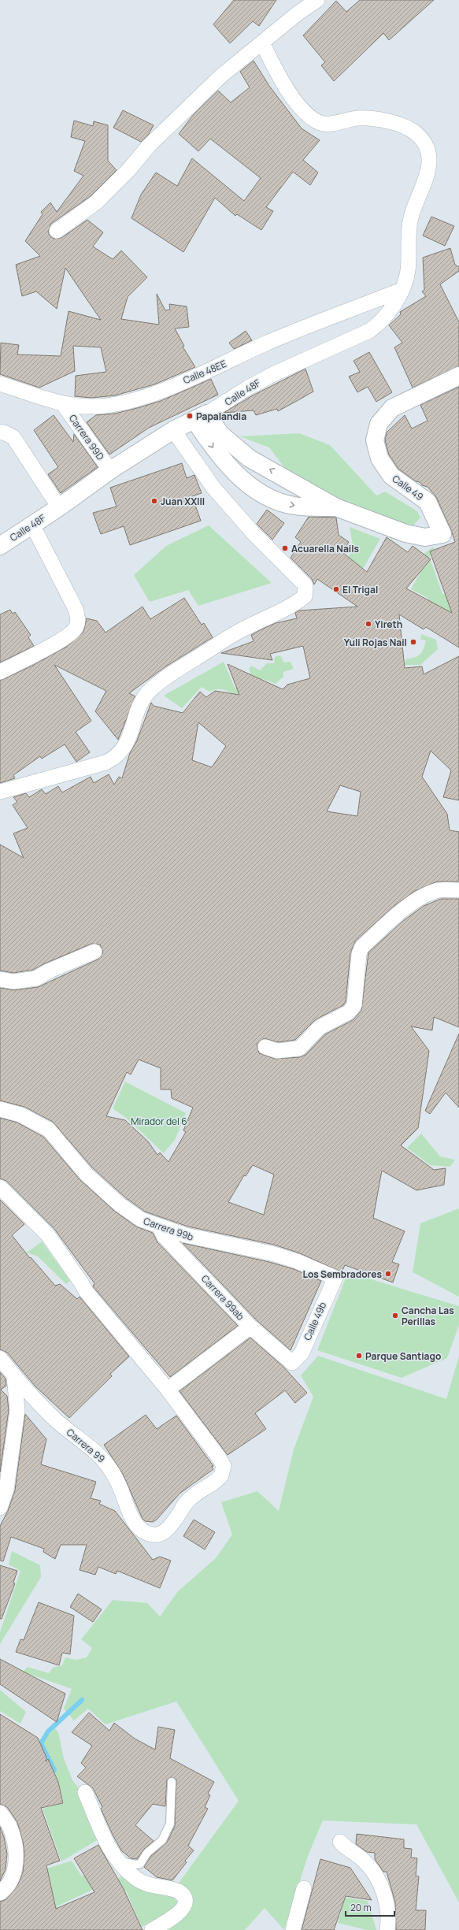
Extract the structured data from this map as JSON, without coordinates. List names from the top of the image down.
{
  "streets": {
    "street": [
      "Calle 48EE",
      "Calle 48F",
      "Carrera 99D",
      "Calle 49",
      "Carrera 99b",
      "Carrera 99ab",
      "Calle 49b",
      "Carrera 99"
    ]
  },
  "crossings": [
    ["Calle 48EE", "Calle 48F"],
    ["Calle 48EE", "Carrera 99D"],
    ["Calle 48F", "Carrera 99D"],
    ["Calle 48F", "Calle 49"],
    ["Carrera 99b", "Carrera 99ab"],
    ["Carrera 99b", "Calle 49b"],
    ["Carrera 99ab", "Calle 49b"]
  ],
  "parks": ["Mirador del 6"],
  "places": [
    "Papalandia",
    "Juan XXIII",
    "Acuarella Nails",
    "El Trigal",
    "Yireth",
    "Yuli Rojas Nail",
    "Los Sembradores",
    "Cancha Las Perillas",
    "Parque Santiago"
  ],
  "scale_bar": "20 m"
}
